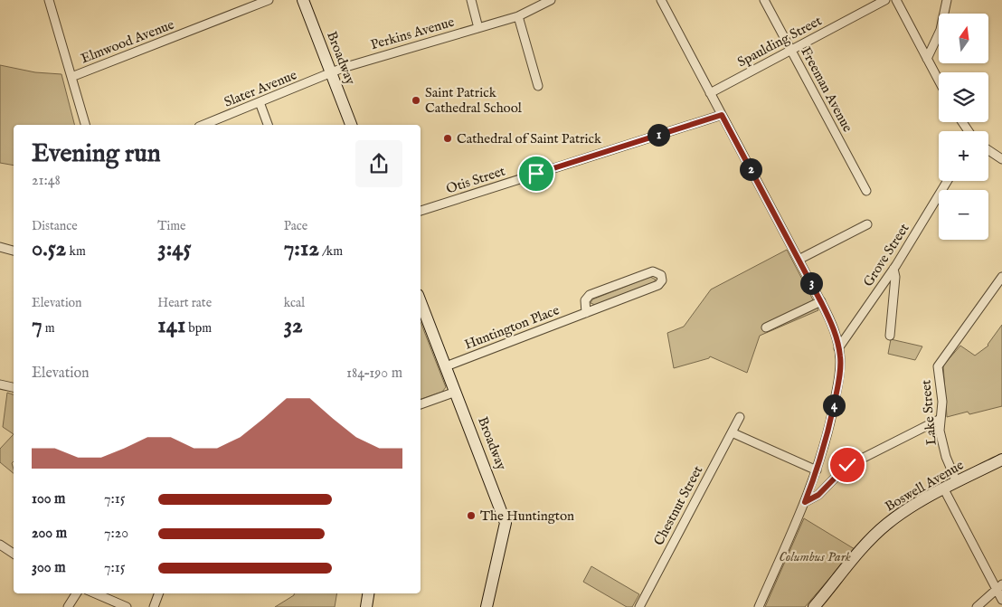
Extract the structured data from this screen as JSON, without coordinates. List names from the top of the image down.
{
  "streets": {
    "main road": ["Broadway", "Boswell Avenue"],
    "street": [
      "Perkins Avenue",
      "Elmwood Avenue",
      "Spaulding Street",
      "Slater Avenue",
      "Freeman Avenue",
      "Otis Street",
      "Grove Street",
      "Huntington Place",
      "Lake Street",
      "Chestnut Street"
    ]
  },
  "crossings": [
    ["Perkins Avenue", "Broadway"],
    ["Perkins Avenue", "Slater Avenue"],
    ["Spaulding Street", "Freeman Avenue"],
    ["Broadway", "Slater Avenue"],
    ["Broadway", "Huntington Place"],
    ["Lake Street", "Boswell Avenue"]
  ],
  "parks": ["Columbus Park"],
  "places": ["Saint Patrick Cathedral School", "Cathedral of Saint Patrick", "The Huntington"],
  "north": "top",
  "page": {
    "map_buttons": ["+", "−"],
    "pins": [
      "1",
      "2",
      "3",
      "4"
    ],
    "heading": ["Evening run", "21:48"],
    "stats": [
      ["Distance", "0.52 km"],
      ["Time", "3:45"],
      ["Pace", "7:12 /km"],
      ["Elevation", "7 m"],
      ["Heart rate", "141 bpm"],
      ["kcal", "32"]
    ],
    "chart": ["Elevation", "184–190 m"],
    "list": [
      {
        "name": "100 m",
        "note": "7:15"
      },
      {
        "name": "200 m",
        "note": "7:20"
      },
      {
        "name": "300 m",
        "note": "7:15"
      }
    ]
  }
}
